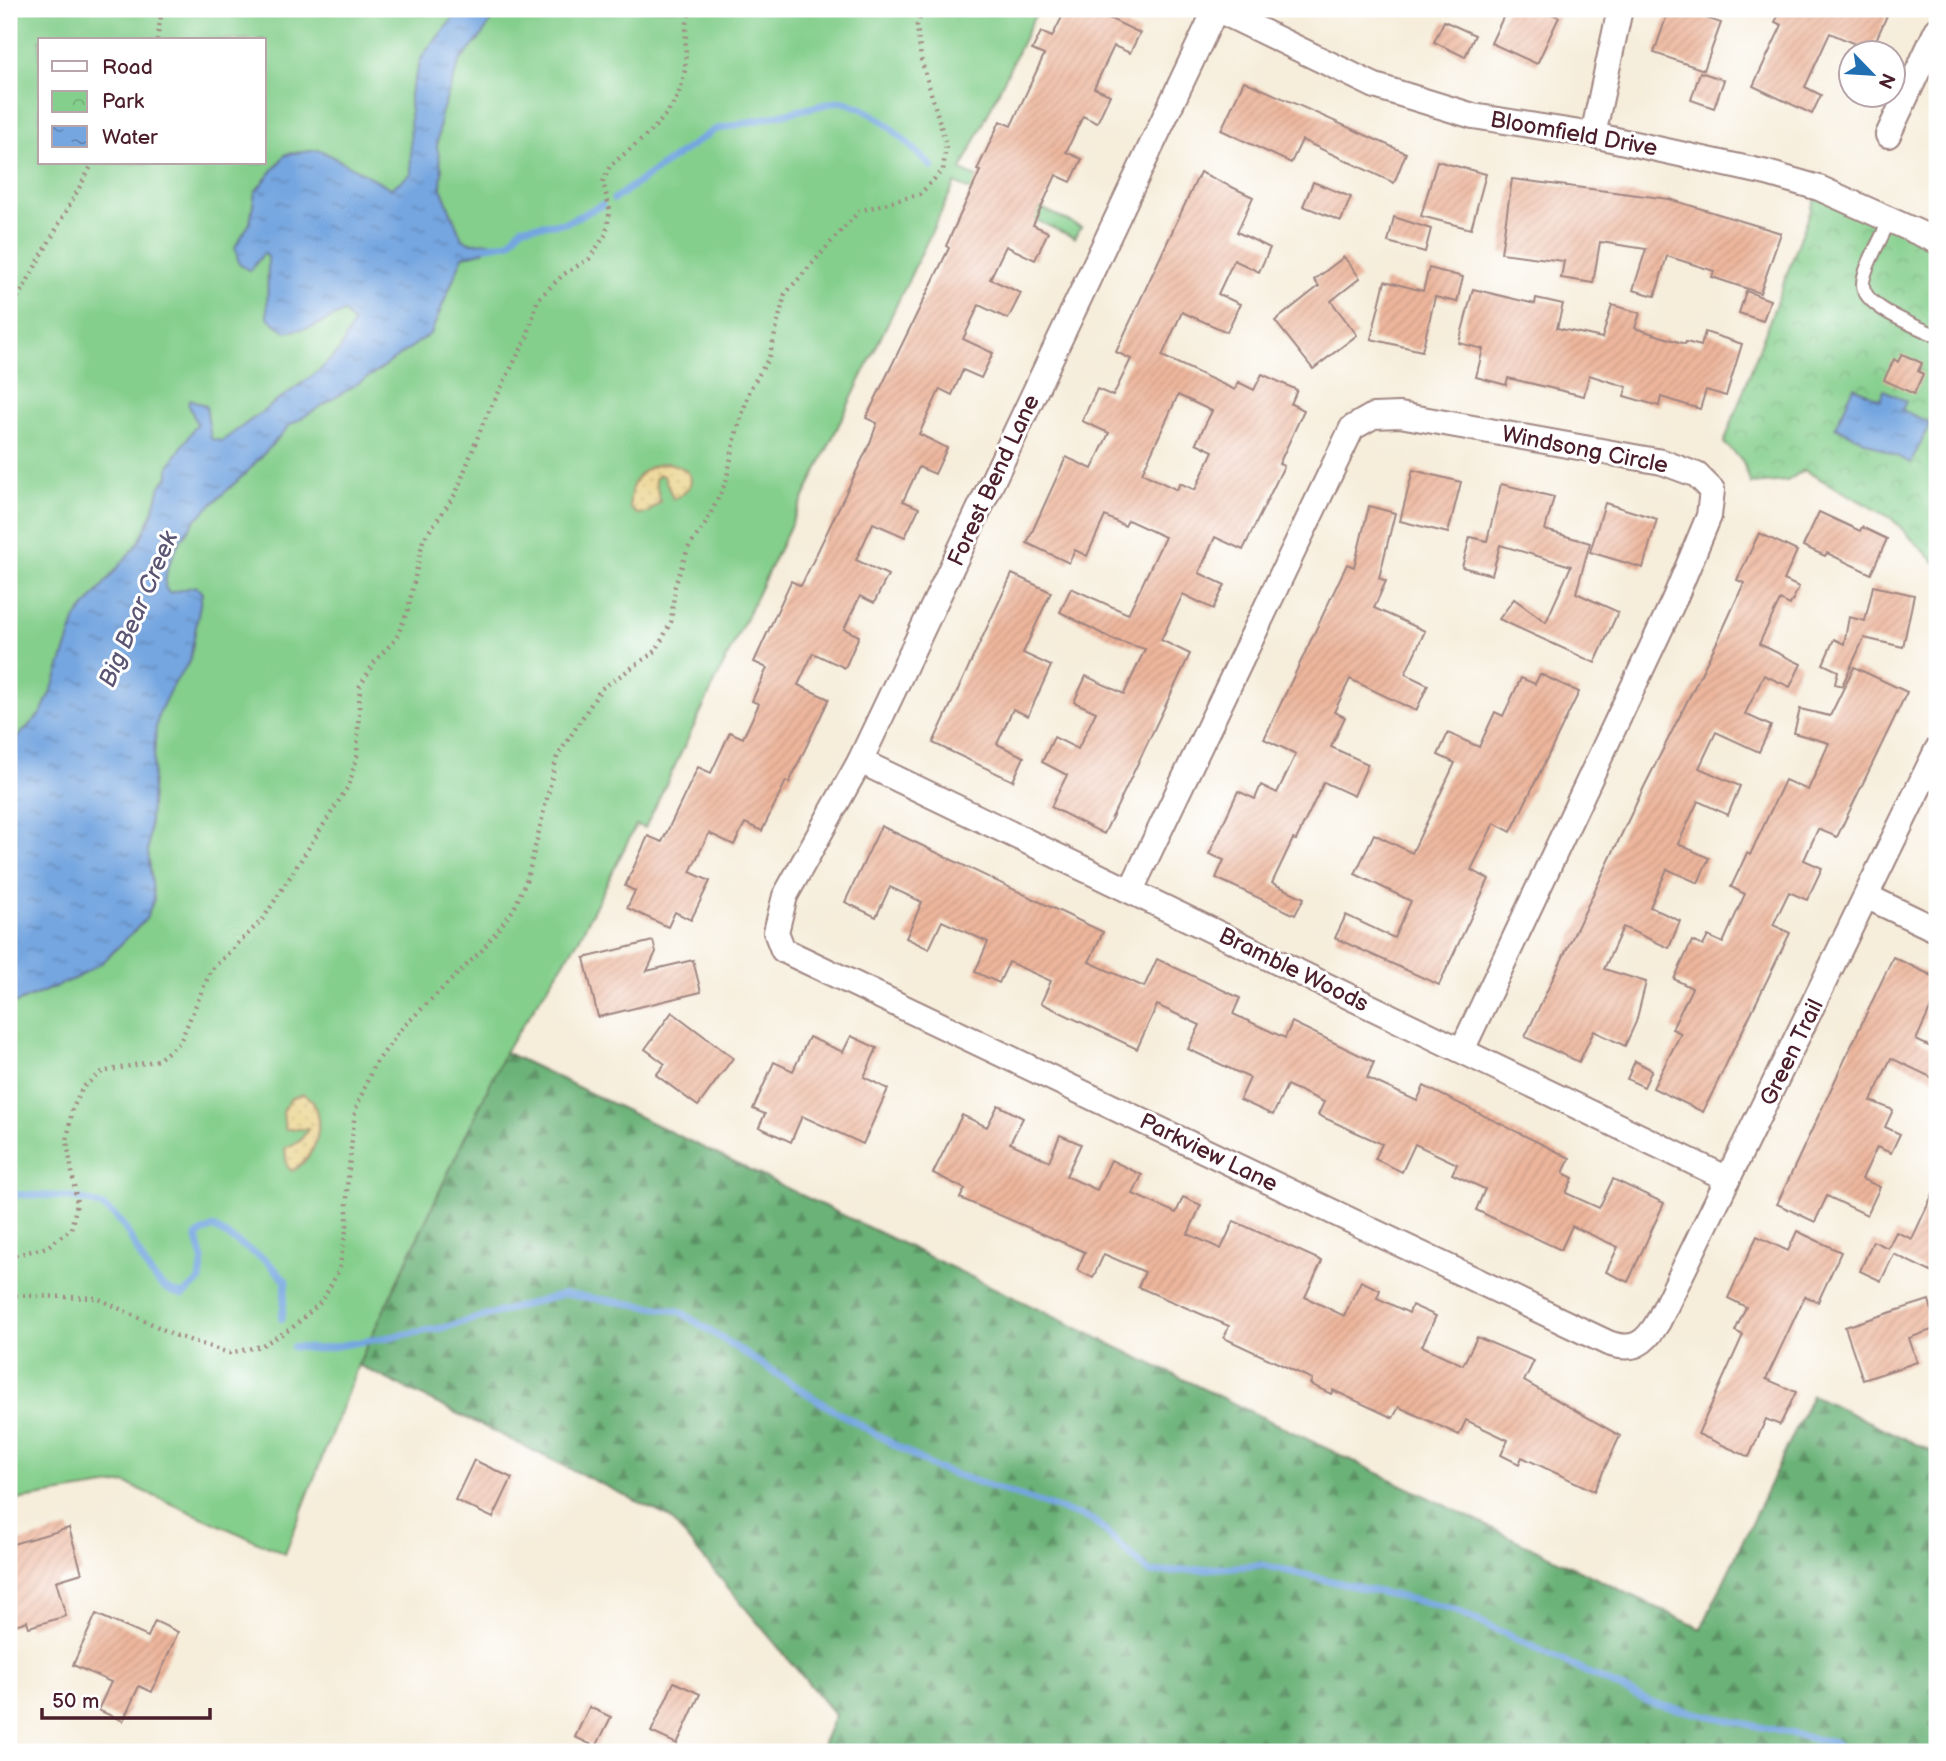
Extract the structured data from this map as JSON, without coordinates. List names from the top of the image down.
{
  "streets": {
    "street": [
      "Bloomfield Drive",
      "Windsong Circle",
      "Forest Bend Lane",
      "Bramble Woods",
      "Green Trail",
      "Parkview Lane"
    ]
  },
  "crossings": [
    ["Bloomfield Drive", "Forest Bend Lane"],
    ["Windsong Circle", "Bramble Woods"],
    ["Forest Bend Lane", "Bramble Woods"],
    ["Forest Bend Lane", "Parkview Lane"],
    ["Bramble Woods", "Green Trail"],
    ["Green Trail", "Parkview Lane"]
  ],
  "water": ["Big Bear Creek"],
  "legend": ["Road", "Park", "Water"],
  "scale_bar": "50 m",
  "north": "bottom right"
}
